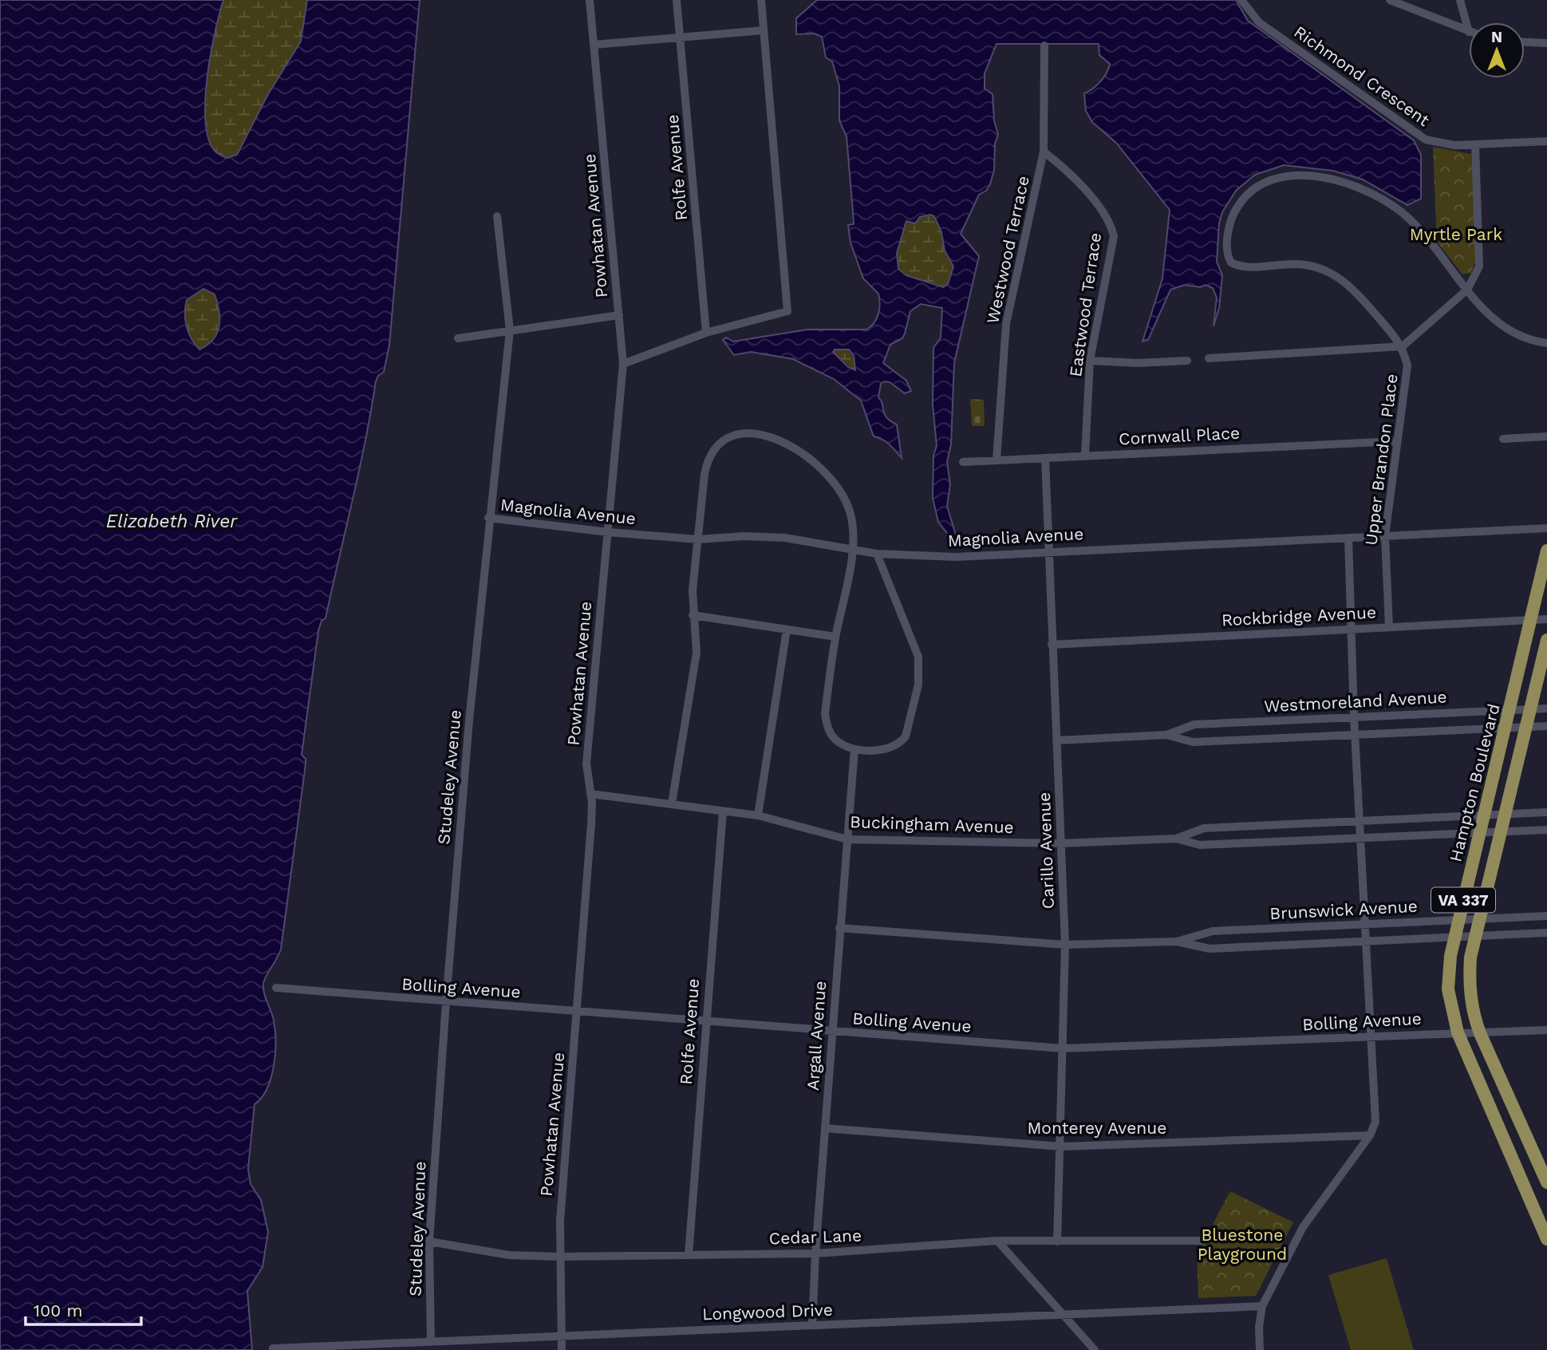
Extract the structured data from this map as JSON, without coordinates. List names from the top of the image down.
{
  "streets": {
    "main road": ["Hampton Boulevard", "VA 337"],
    "street": [
      "Richmond Crescent",
      "Rolfe Avenue",
      "Powhatan Avenue",
      "Westwood Terrace",
      "Eastwood Terrace",
      "Cornwall Place",
      "Upper Brandon Place",
      "Magnolia Avenue",
      "Rockbridge Avenue",
      "Westmoreland Avenue",
      "Studeley Avenue",
      "Buckingham Avenue",
      "Carillo Avenue",
      "Brunswick Avenue",
      "Bolling Avenue",
      "Argall Avenue",
      "Monterey Avenue",
      "Cedar Lane",
      "Longwood Drive"
    ]
  },
  "crossings": [
    ["Rolfe Avenue", "Buckingham Avenue"],
    ["Rolfe Avenue", "Bolling Avenue"],
    ["Rolfe Avenue", "Cedar Lane"],
    ["Powhatan Avenue", "Magnolia Avenue"],
    ["Powhatan Avenue", "Buckingham Avenue"],
    ["Powhatan Avenue", "Bolling Avenue"],
    ["Powhatan Avenue", "Cedar Lane"],
    ["Powhatan Avenue", "Longwood Drive"],
    ["Westwood Terrace", "Eastwood Terrace"],
    ["Westwood Terrace", "Cornwall Place"],
    ["Eastwood Terrace", "Cornwall Place"],
    ["Cornwall Place", "Upper Brandon Place"],
    ["Cornwall Place", "Carillo Avenue"],
    ["Upper Brandon Place", "Magnolia Avenue"],
    ["Upper Brandon Place", "Rockbridge Avenue"],
    ["Upper Brandon Place", "Westmoreland Avenue"],
    ["Upper Brandon Place", "Buckingham Avenue"],
    ["Upper Brandon Place", "Brunswick Avenue"],
    ["Upper Brandon Place", "Bolling Avenue"],
    ["Upper Brandon Place", "Monterey Avenue"],
    ["Magnolia Avenue", "Studeley Avenue"],
    ["Magnolia Avenue", "Carillo Avenue"],
    ["Rockbridge Avenue", "Hampton Boulevard"],
    ["Rockbridge Avenue", "Carillo Avenue"],
    ["Westmoreland Avenue", "Hampton Boulevard"],
    ["Westmoreland Avenue", "Carillo Avenue"],
    ["Westmoreland Avenue", "VA 337"],
    ["Studeley Avenue", "Bolling Avenue"],
    ["Studeley Avenue", "Cedar Lane"],
    ["Studeley Avenue", "Longwood Drive"],
    ["Hampton Boulevard", "Buckingham Avenue"],
    ["Hampton Boulevard", "Brunswick Avenue"],
    ["Hampton Boulevard", "Bolling Avenue"],
    ["Buckingham Avenue", "Carillo Avenue"],
    ["Buckingham Avenue", "VA 337"],
    ["Buckingham Avenue", "Argall Avenue"],
    ["Carillo Avenue", "Brunswick Avenue"],
    ["Carillo Avenue", "Bolling Avenue"],
    ["Carillo Avenue", "Monterey Avenue"],
    ["Carillo Avenue", "Cedar Lane"],
    ["VA 337", "Brunswick Avenue"],
    ["VA 337", "Bolling Avenue"],
    ["Brunswick Avenue", "Argall Avenue"],
    ["Bolling Avenue", "Argall Avenue"],
    ["Argall Avenue", "Monterey Avenue"],
    ["Argall Avenue", "Cedar Lane"],
    ["Argall Avenue", "Longwood Drive"]
  ],
  "water": ["Elizabeth River"],
  "parks": ["Myrtle Park", "Bluestone Playground"],
  "scale_bar": "100 m",
  "north": "top"
}
